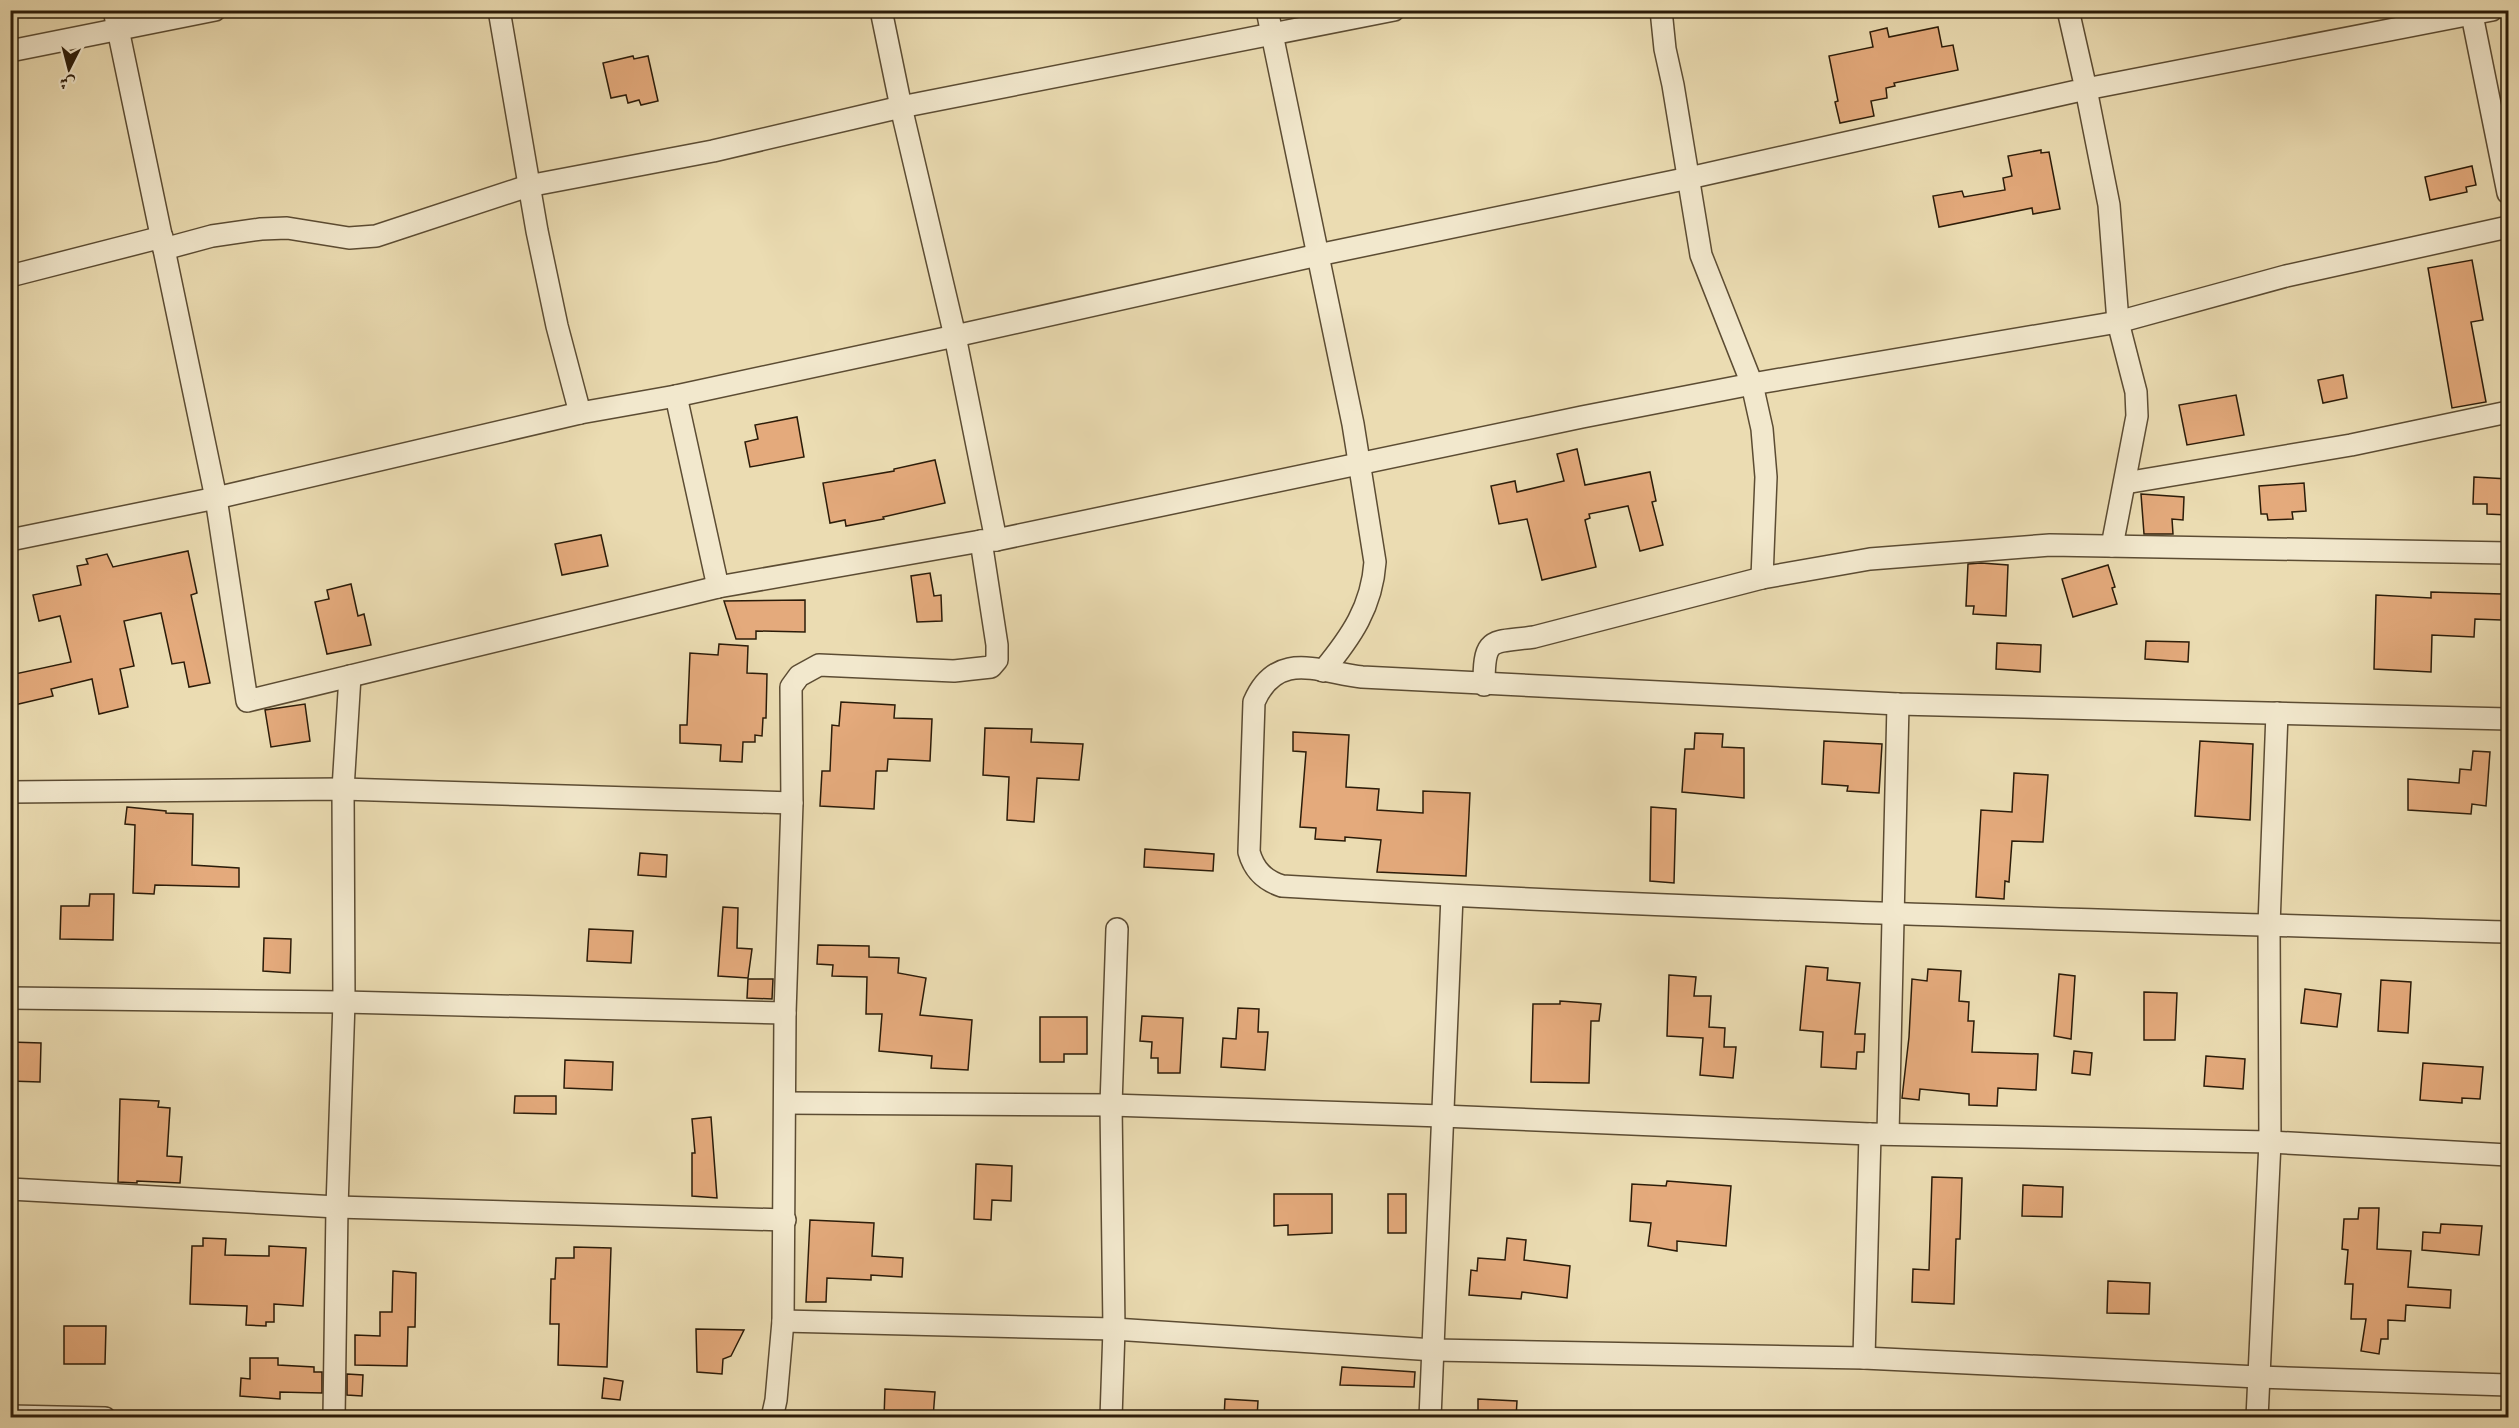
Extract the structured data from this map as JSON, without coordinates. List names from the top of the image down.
{
  "north": "bottom"
}
